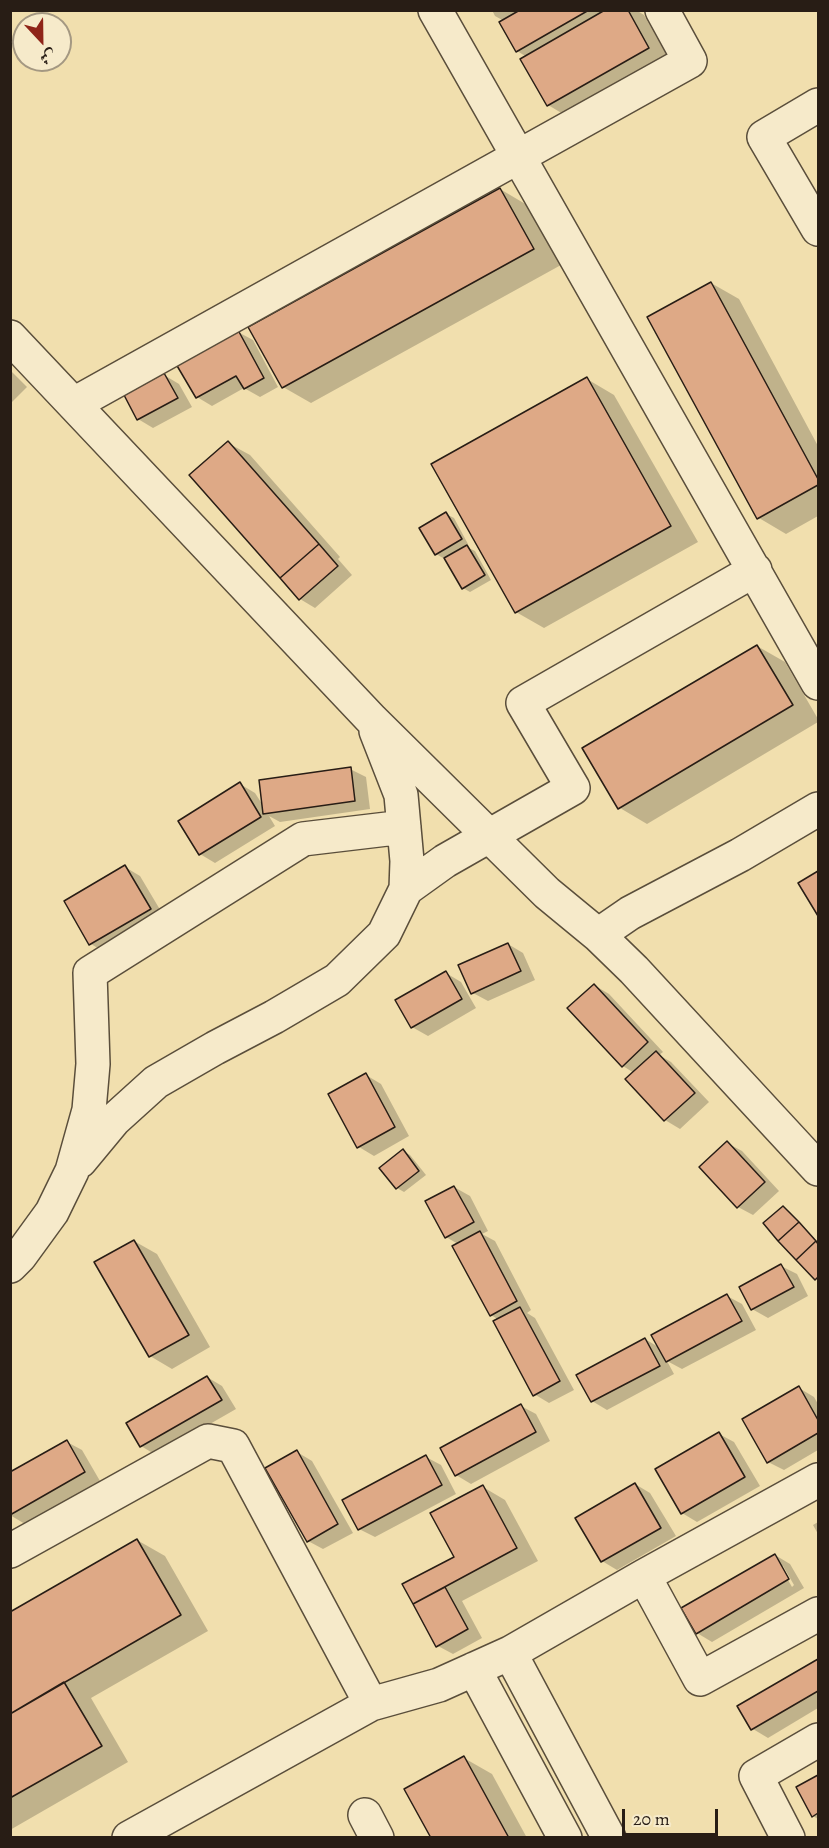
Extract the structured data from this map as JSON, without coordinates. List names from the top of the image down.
{
  "scale_bar": "20 m",
  "north": "bottom"
}
